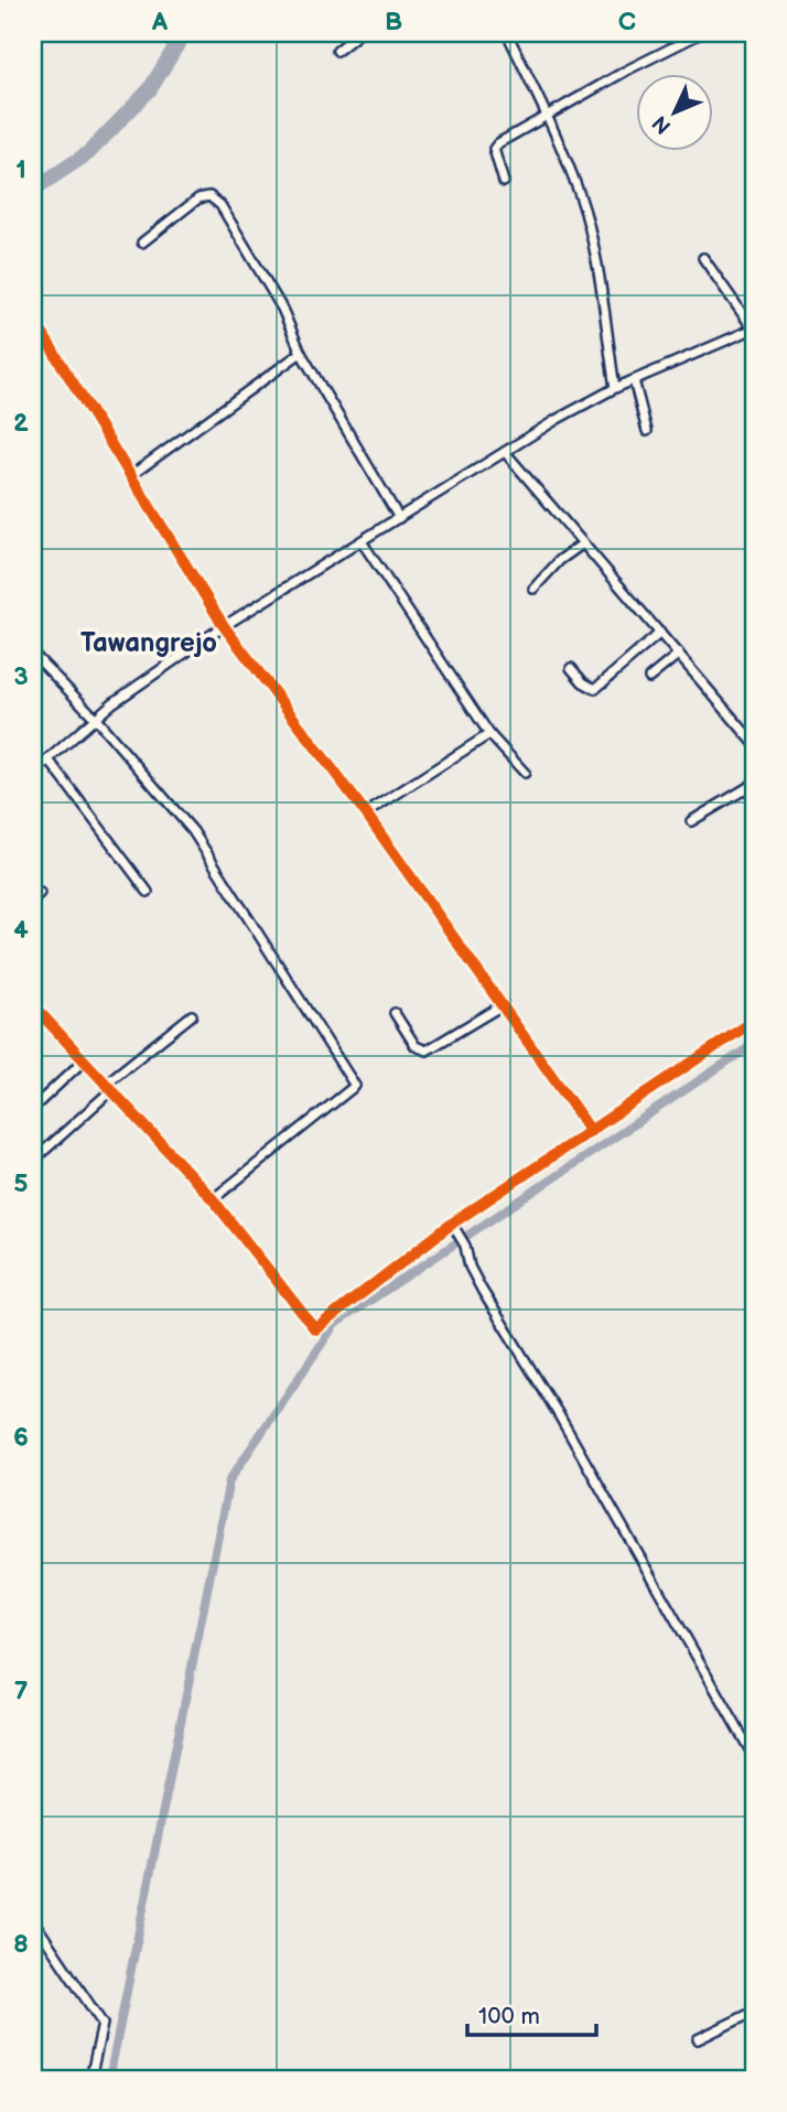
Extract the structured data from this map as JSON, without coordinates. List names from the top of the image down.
{
  "districts": ["Tawangrejo"],
  "scale_bar": "100 m",
  "north": "bottom left",
  "grid": {
    "columns": ["A", "B", "C"],
    "rows": [
      "1",
      "2",
      "3",
      "4",
      "5",
      "6",
      "7",
      "8"
    ]
  }
}
